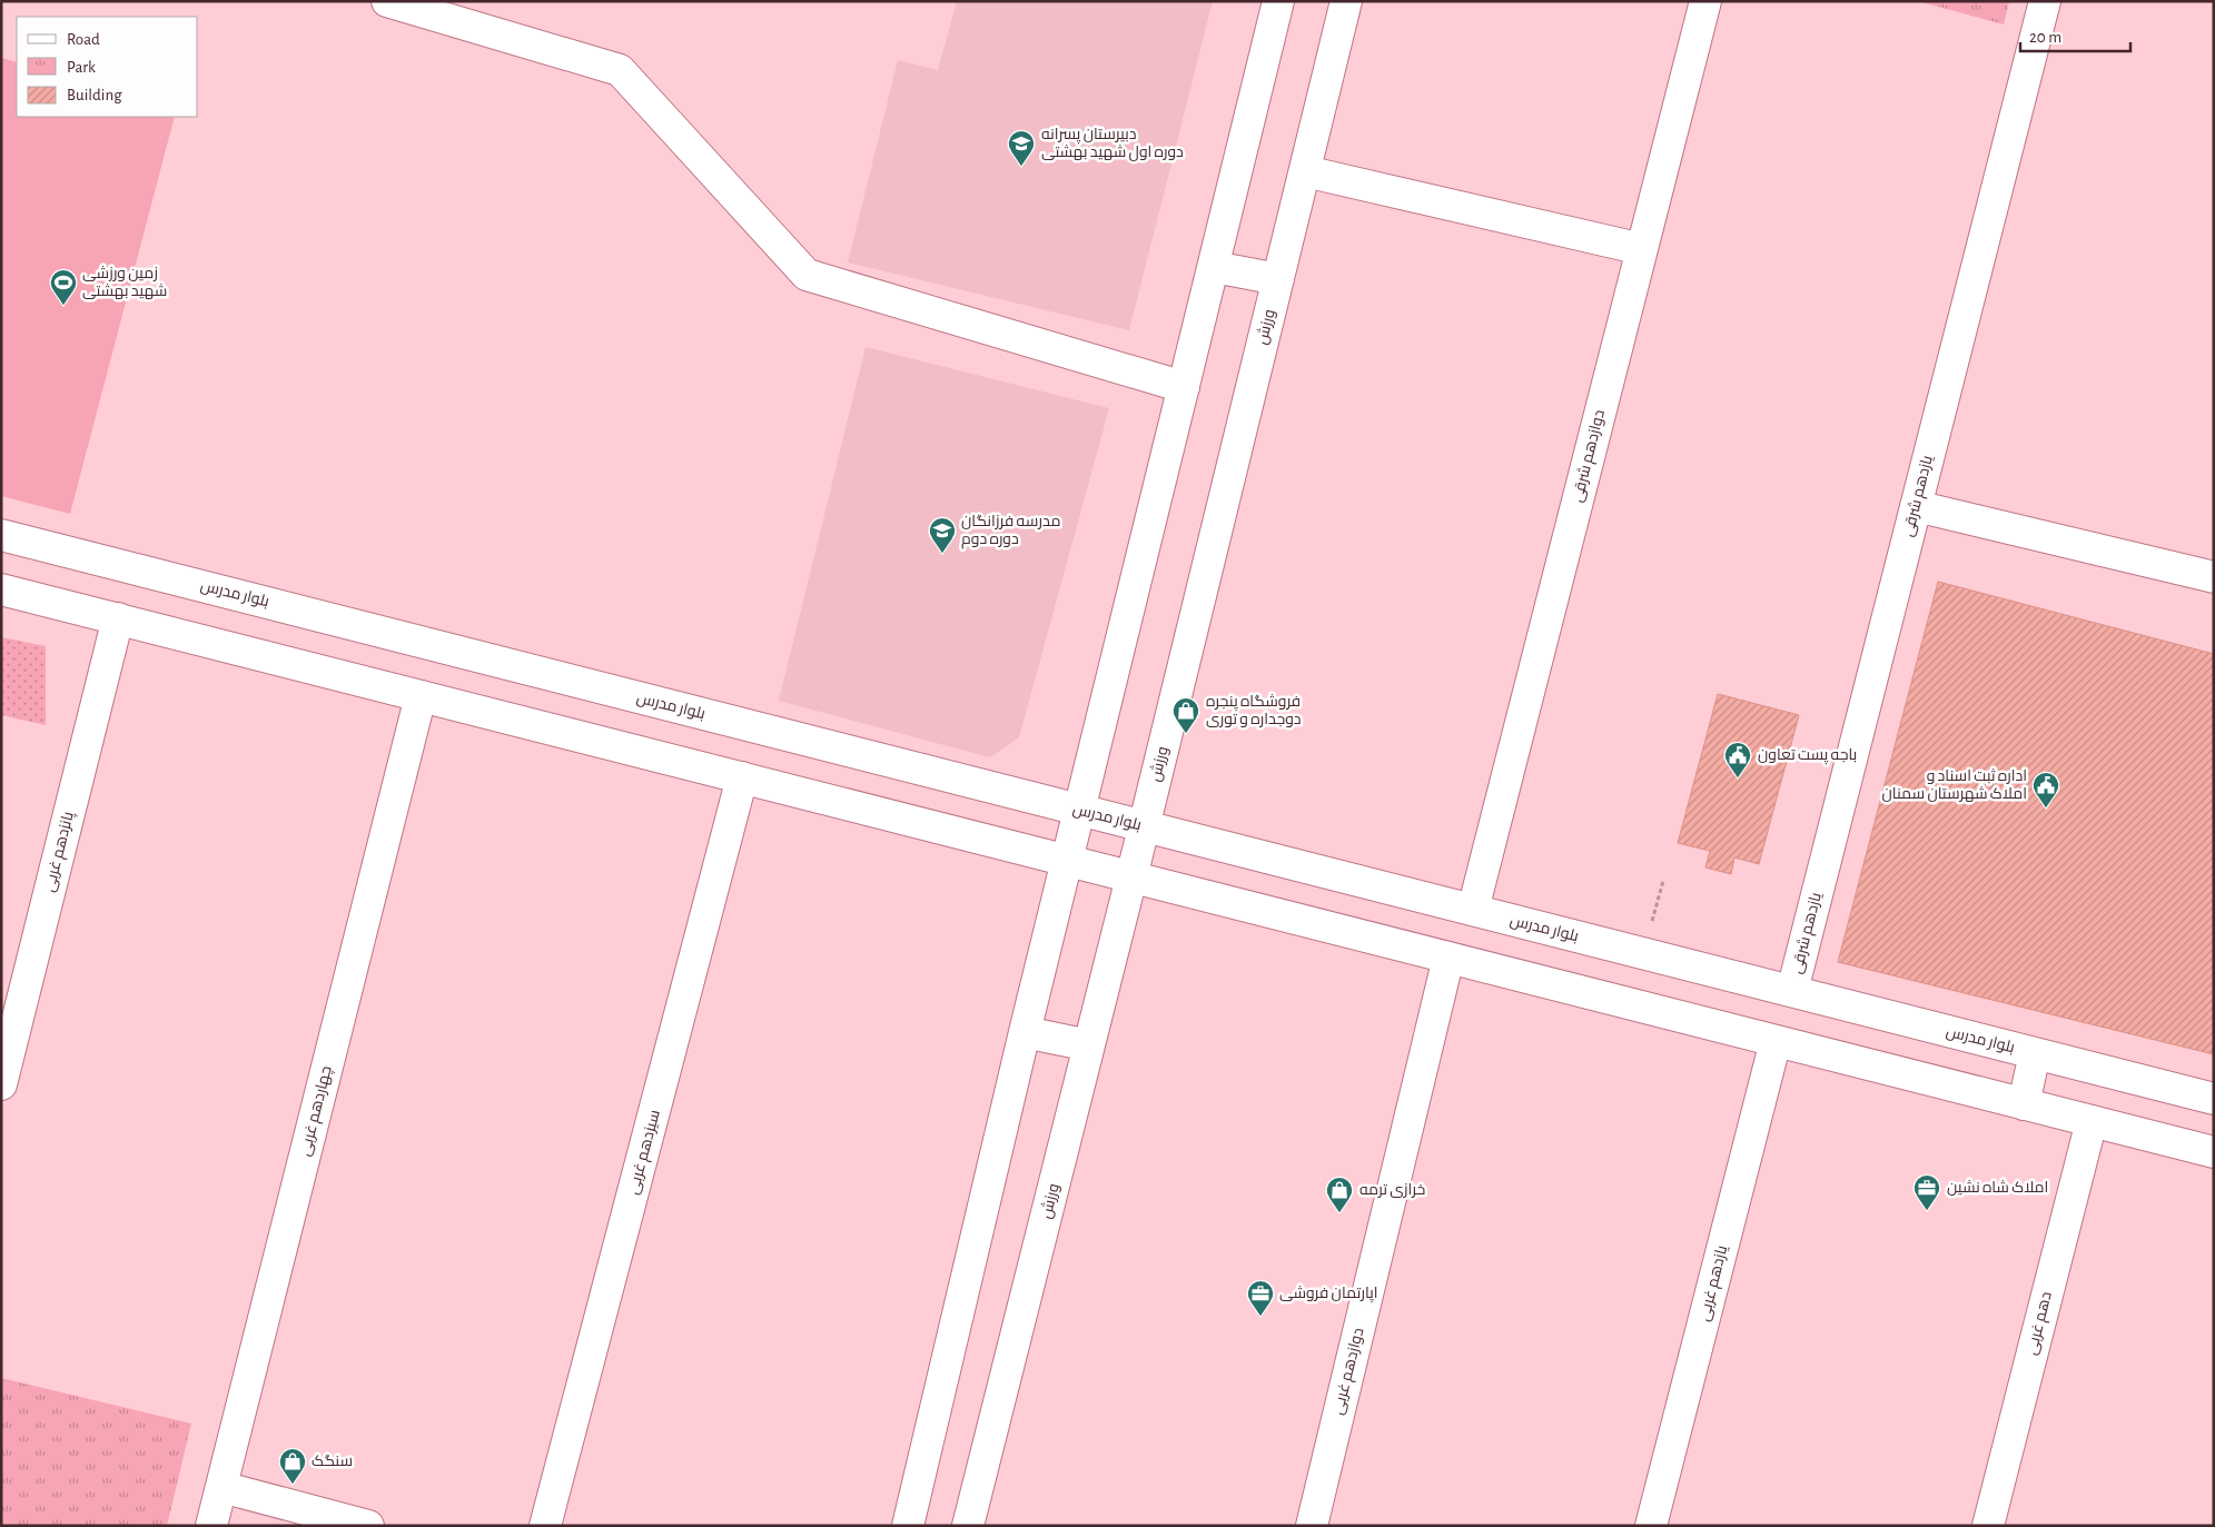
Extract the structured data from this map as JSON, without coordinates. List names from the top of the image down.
{
  "streets": {
    "street": [
      "ورزش",
      "دوازدهم شرقی",
      "یازدهم شرقی",
      "بلوار مدرس",
      "پانزدهم غربی",
      "چهاردهم غربی",
      "سیزدهم غربی",
      "یازدهم غربی",
      "دهم غربی",
      "دوازدهم غربی"
    ]
  },
  "crossings": [
    ["ورزش", "بلوار مدرس"],
    ["دوازدهم شرقی", "بلوار مدرس"],
    ["یازدهم شرقی", "بلوار مدرس"]
  ],
  "places": {
    "school or university": ["دبیرستان پسرانه دوره اول شهید بهشتی", "مدرسه فرزانگان دوره دوم"],
    "sports": ["زمین ورزشی شهید بهشتی"],
    "shop": ["فروشگاه پنجره دوجداره و توری", "خرازی ترمه", "سنگک"],
    "public building": ["باجه پست تعاون", "اداره ثبت اسناد و املاک شهرستان سمنان"],
    "office": ["املاک شاه نشین", "اپارتمان فروشی"]
  },
  "legend": ["Road", "Park", "Building"],
  "scale_bar": "20 m"
}
